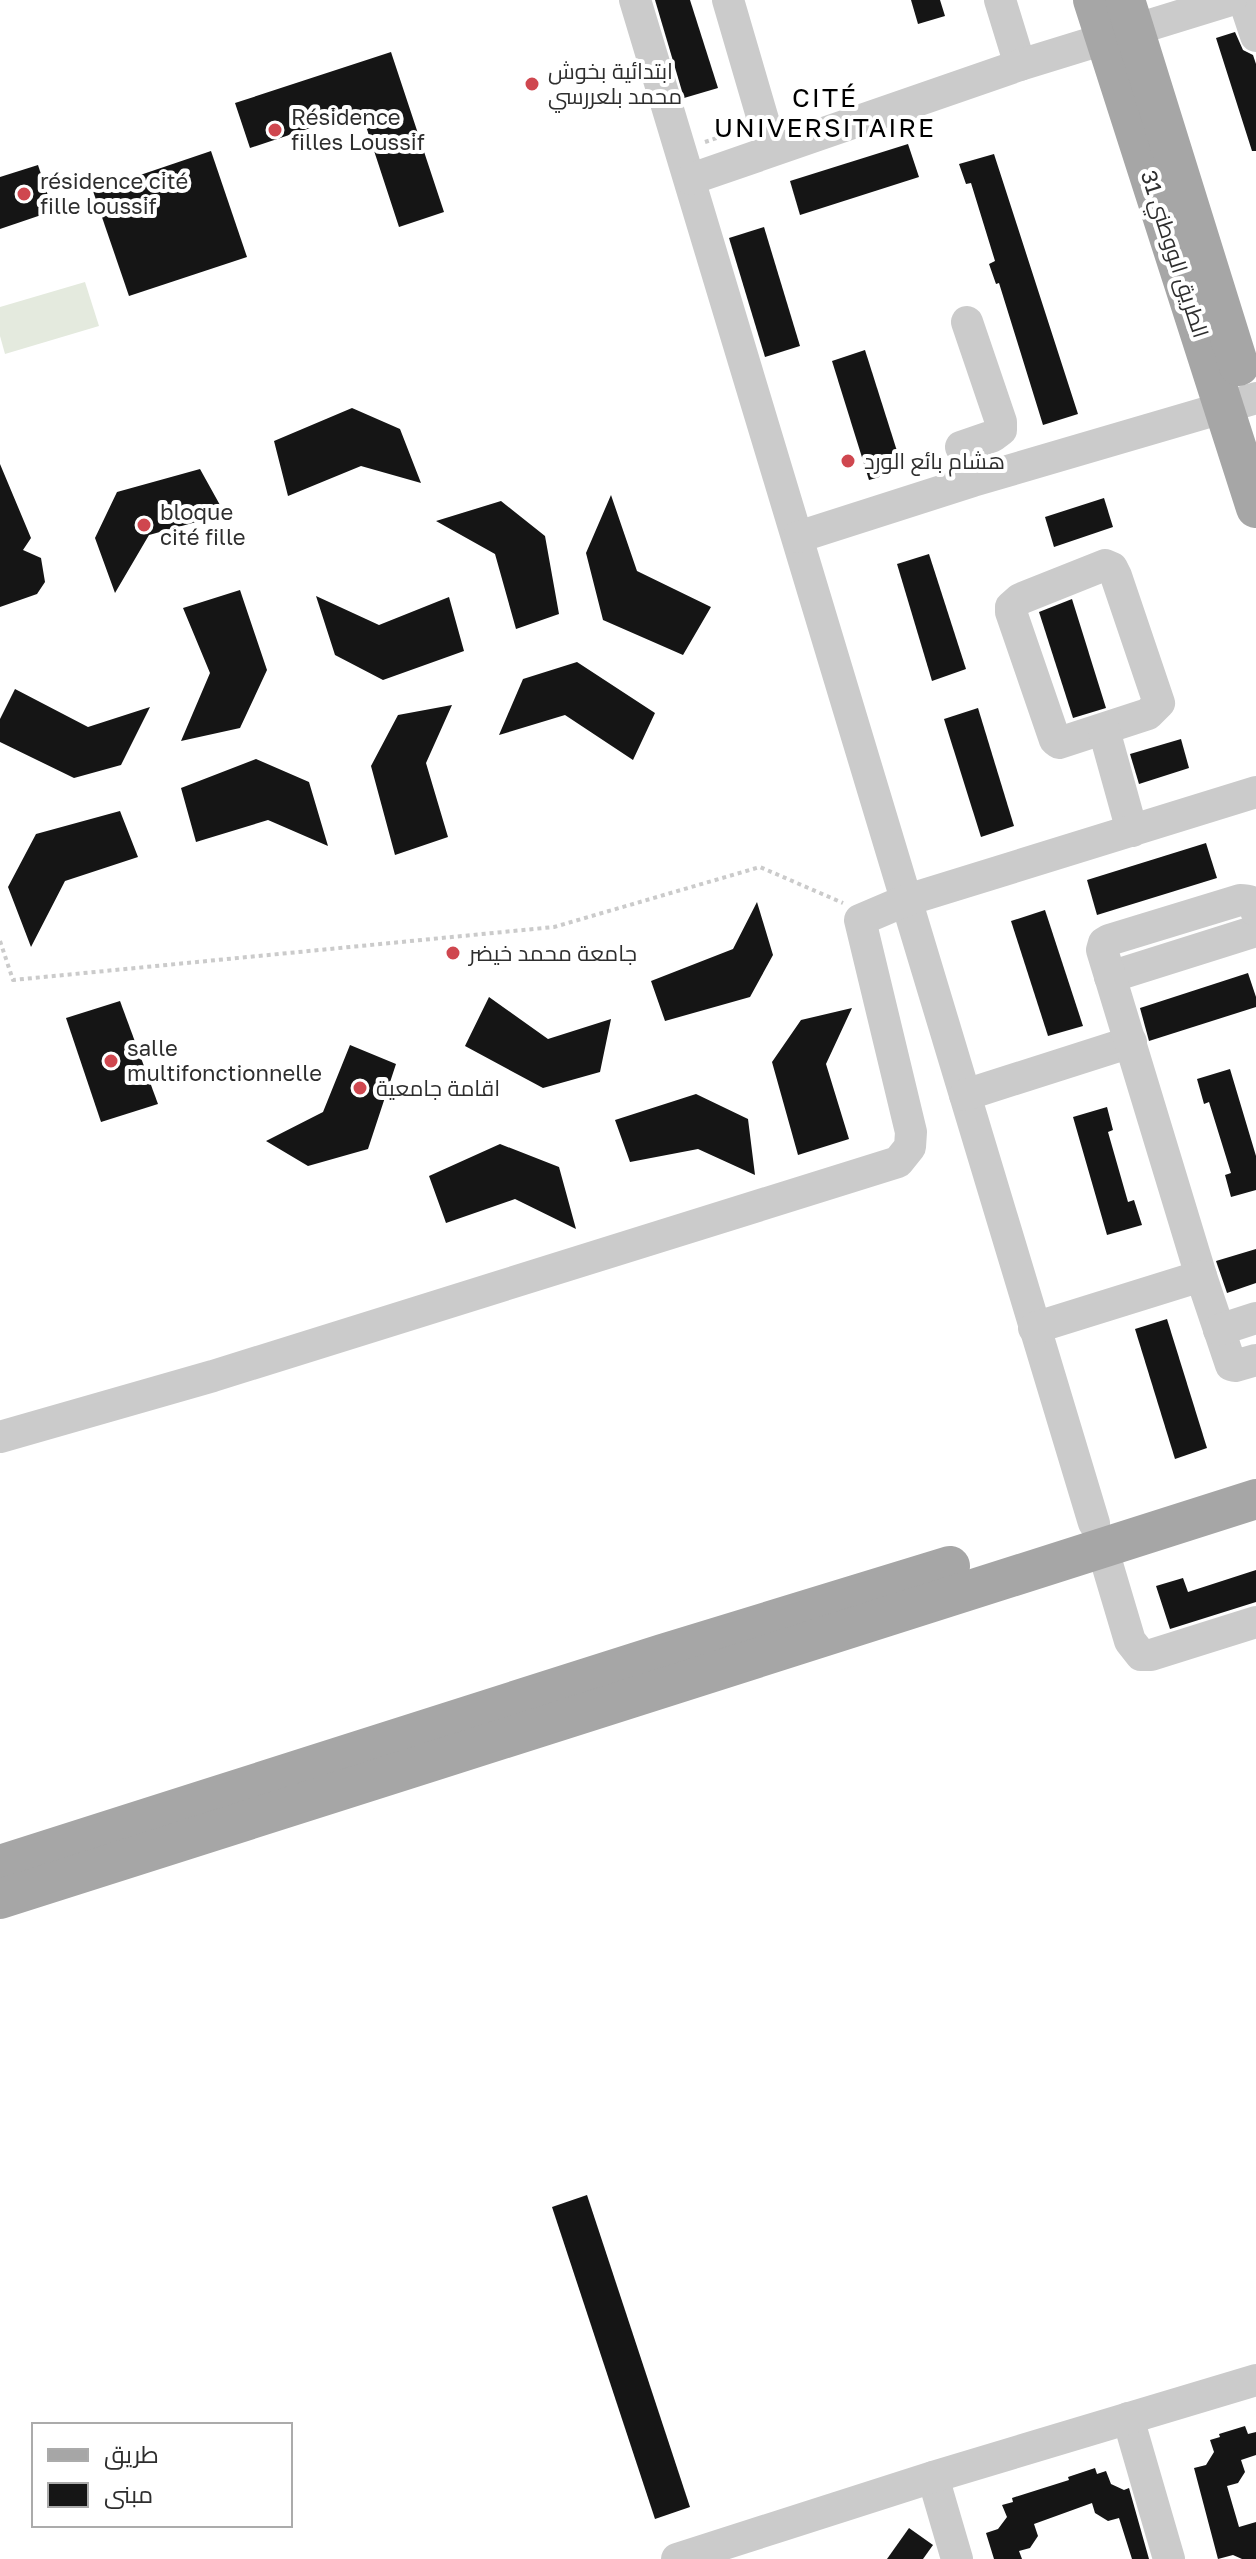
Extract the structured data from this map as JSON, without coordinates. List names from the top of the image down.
{
  "districts": ["CITÉ UNIVERSITAIRE"],
  "places": [
    "ابتدائية بخوش محمد بلعررسي",
    "Résidence filles Loussif",
    "résidence cité fille loussif",
    "هشام بائع الورد",
    "bloque cité fille",
    "جامعة محمد خيضر",
    "salle multifonctionnelle",
    "اقامة جامعية"
  ],
  "legend": ["طريق", "مبنى"]
}
